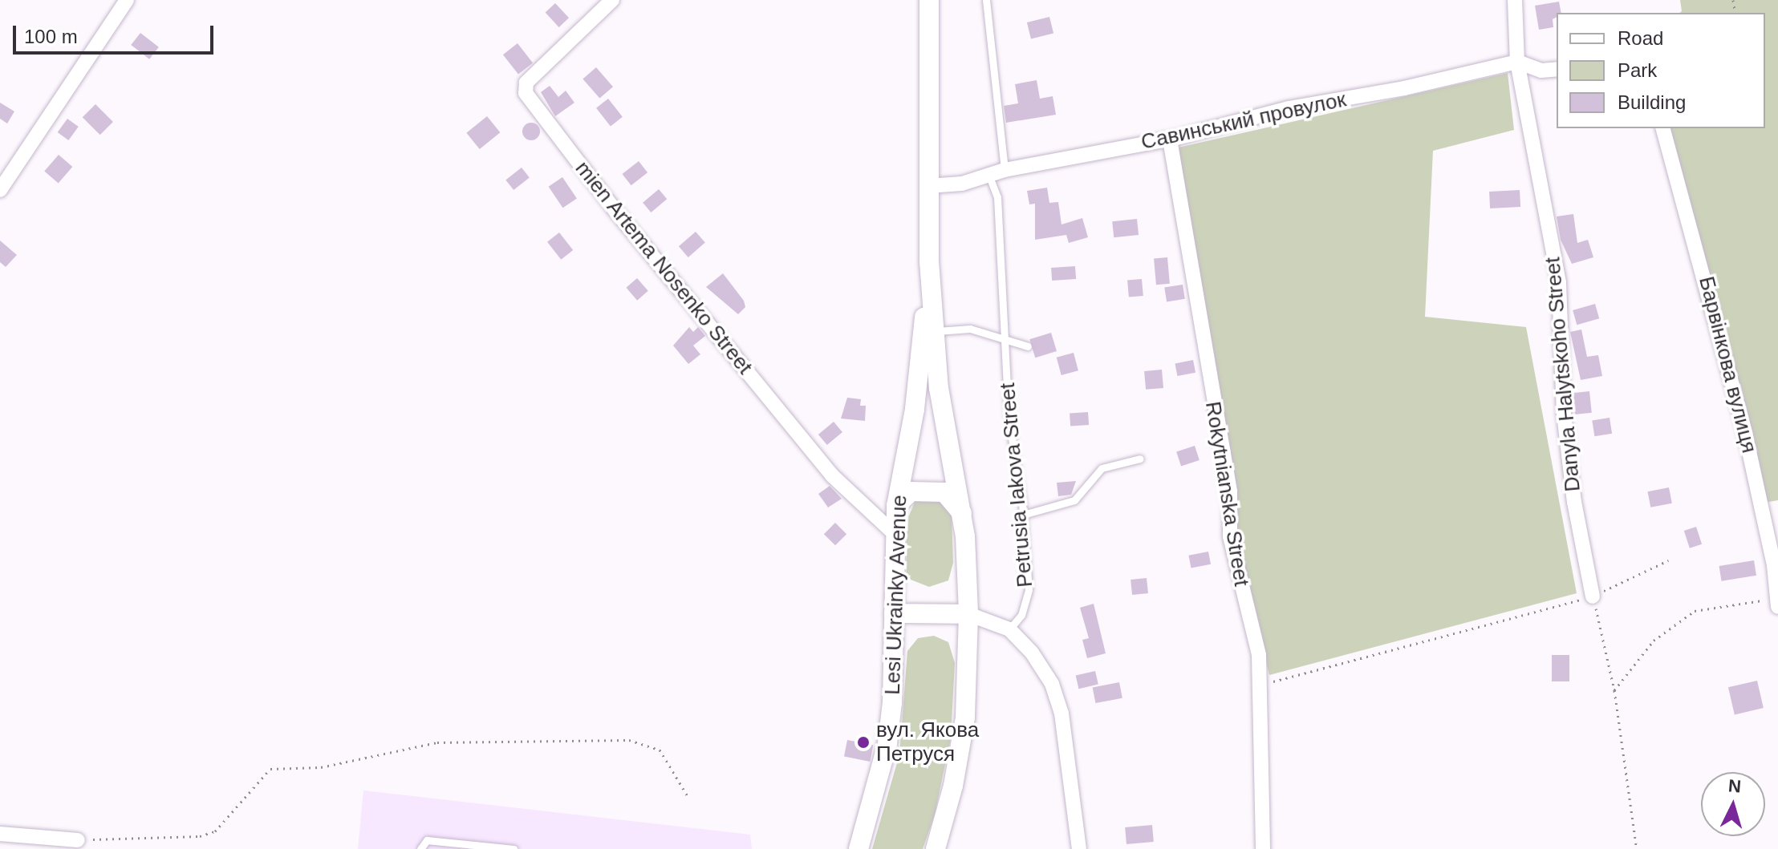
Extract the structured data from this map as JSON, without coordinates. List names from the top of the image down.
{
  "streets": {
    "street": [
      "Савинський провулок",
      "mien Artema Nosenko Street",
      "Барвінкова вулиця",
      "Danyla Halytskoho Street",
      "Rokytnianska Street",
      "Lesi Ukrainky Avenue"
    ],
    "lane": ["Petrusia Iakova Street"]
  },
  "crossings": [
    ["Савинський провулок", "Danyla Halytskoho Street"],
    ["Савинський провулок", "Petrusia Iakova Street"],
    ["Савинський провулок", "Rokytnianska Street"],
    ["Савинський провулок", "Lesi Ukrainky Avenue"],
    ["mien Artema Nosenko Street", "Lesi Ukrainky Avenue"]
  ],
  "places": ["вул. Якова Петруся"],
  "legend": ["Road", "Park", "Building"],
  "scale_bar": "100 m",
  "north": "top"
}
